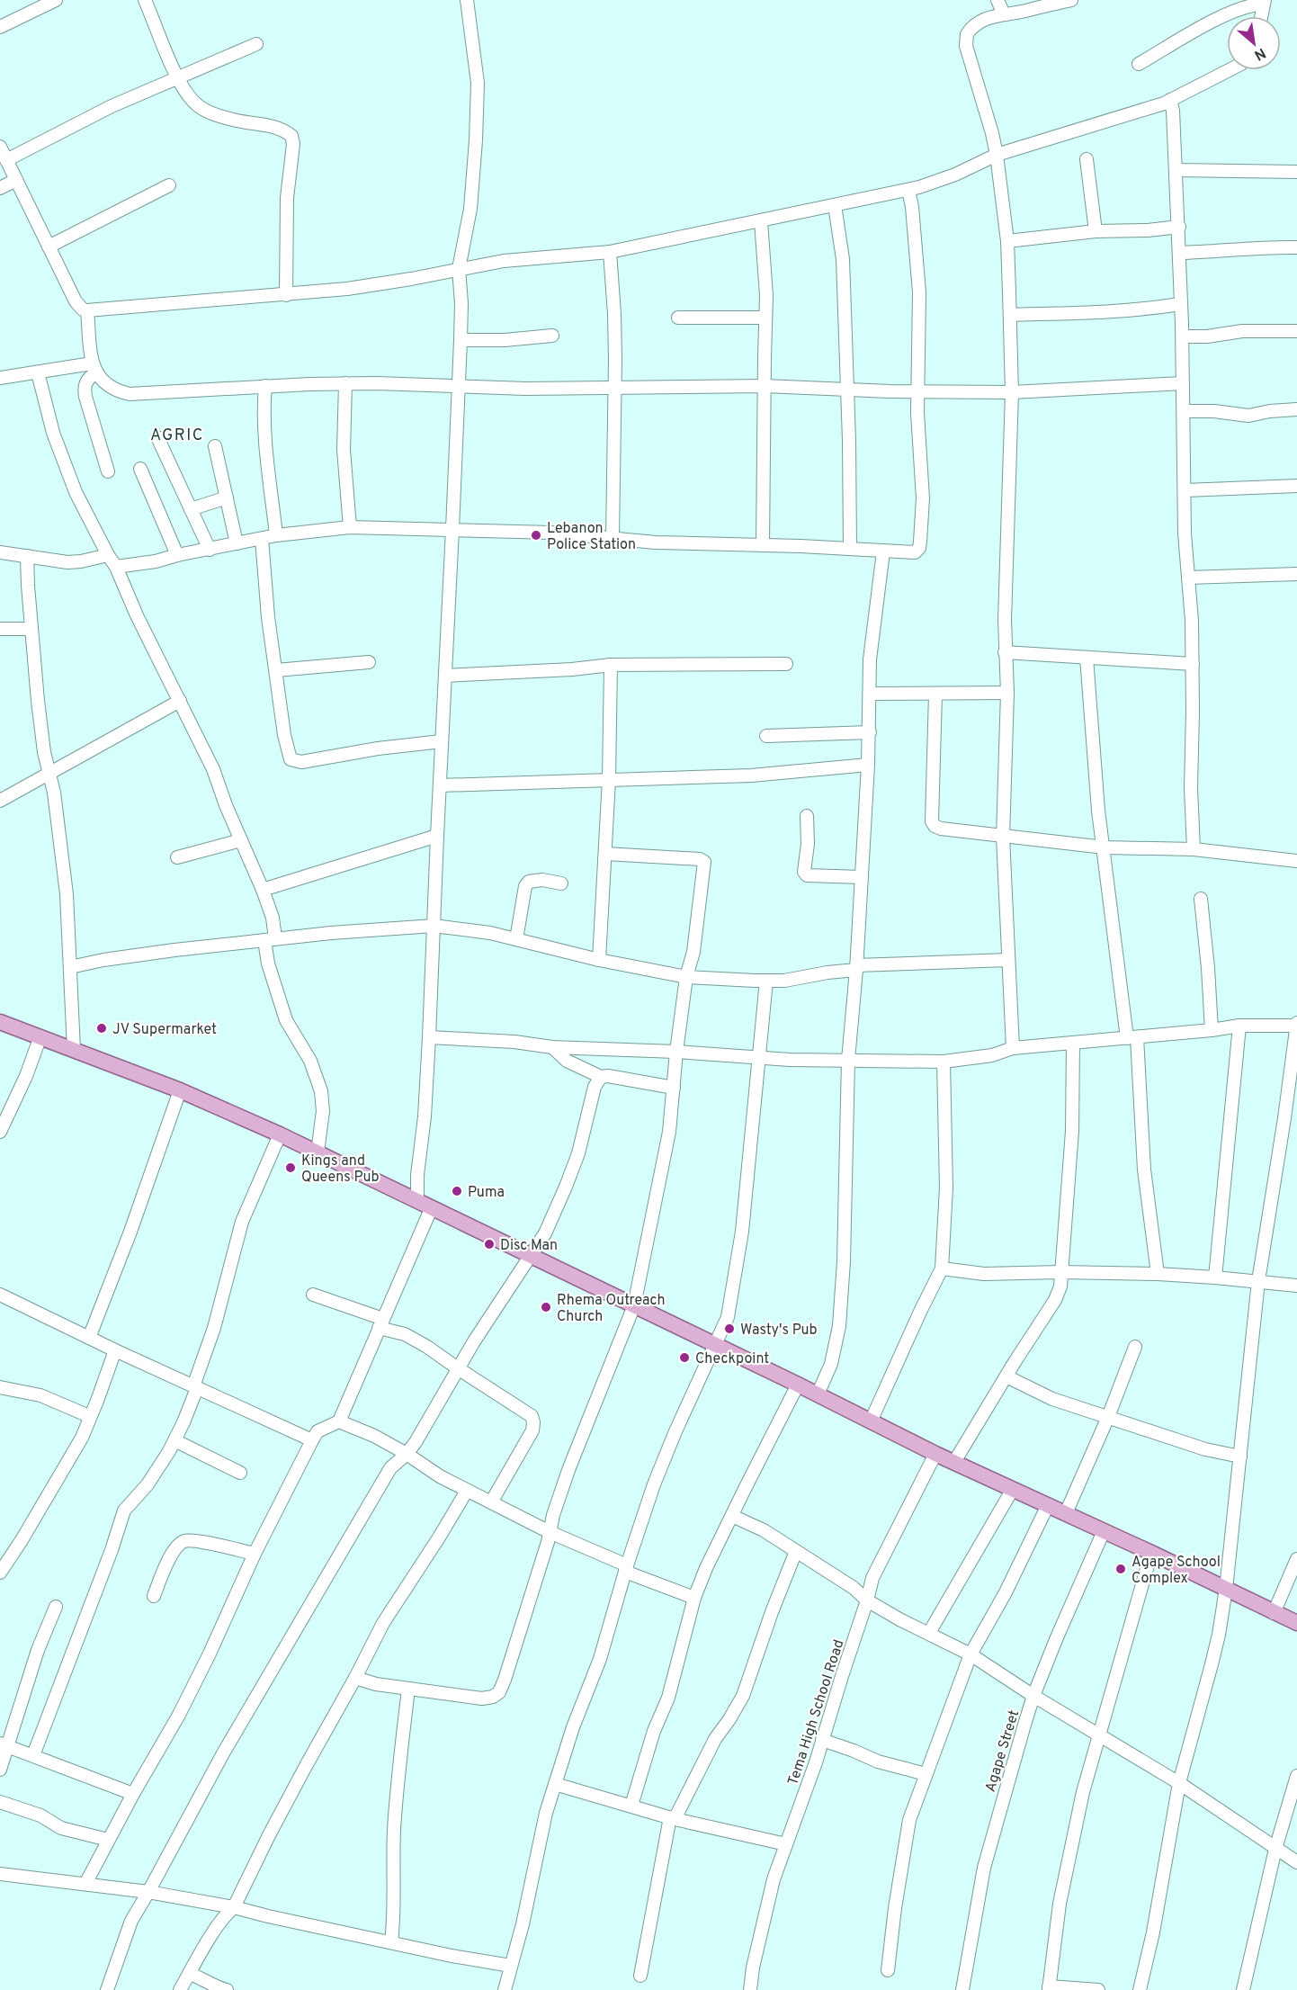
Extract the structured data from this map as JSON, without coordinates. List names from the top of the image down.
{
  "streets": {
    "street": ["Tema High School Road", "Agape Street"]
  },
  "districts": ["AGRIC"],
  "places": [
    "Lebanon Police Station",
    "JV Supermarket",
    "Kings and Queens Pub",
    "Puma",
    "Disc Man",
    "Rhema Outreach Church",
    "Wasty's Pub",
    "Checkpoint",
    "Agape School Complex"
  ],
  "north": "bottom right"
}
